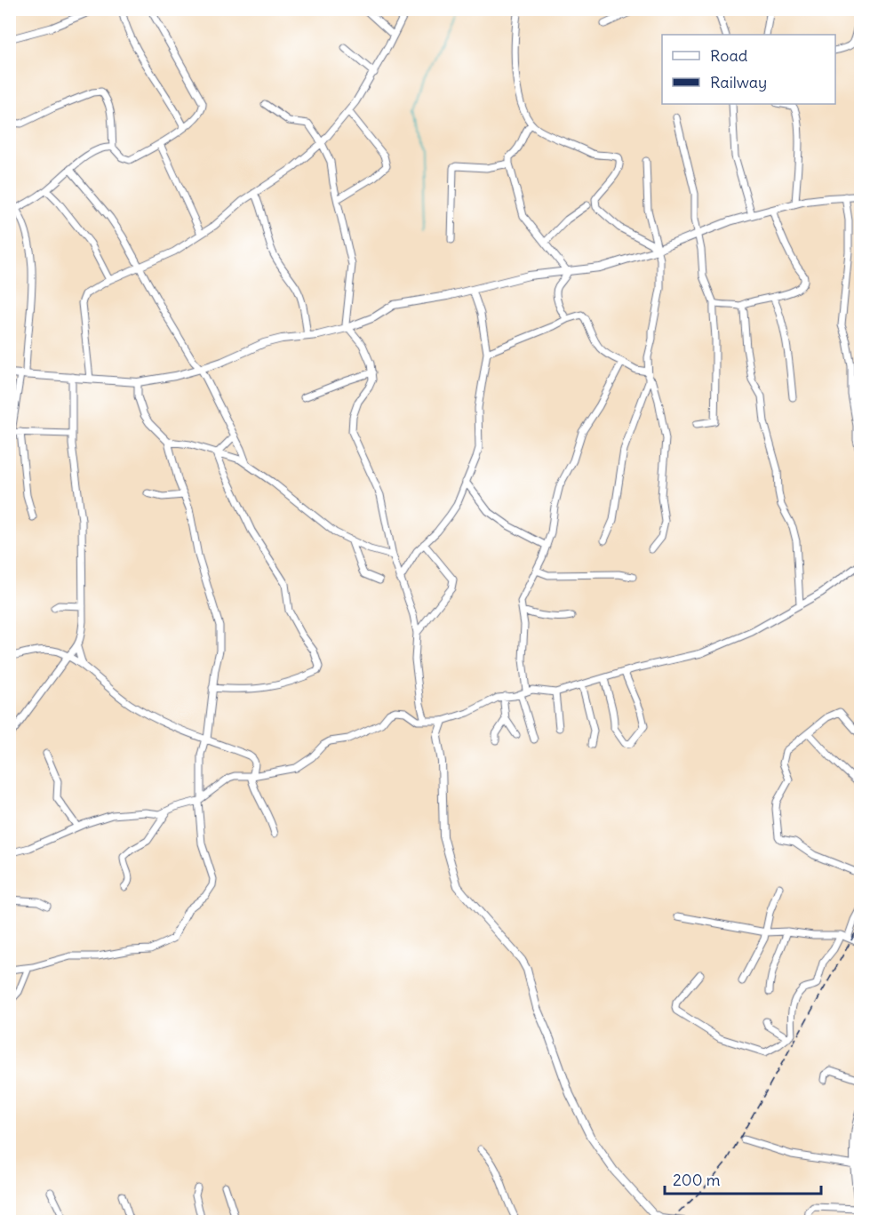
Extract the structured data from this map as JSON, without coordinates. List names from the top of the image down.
{
  "legend": ["Road", "Railway"],
  "scale_bar": "200 m"
}
